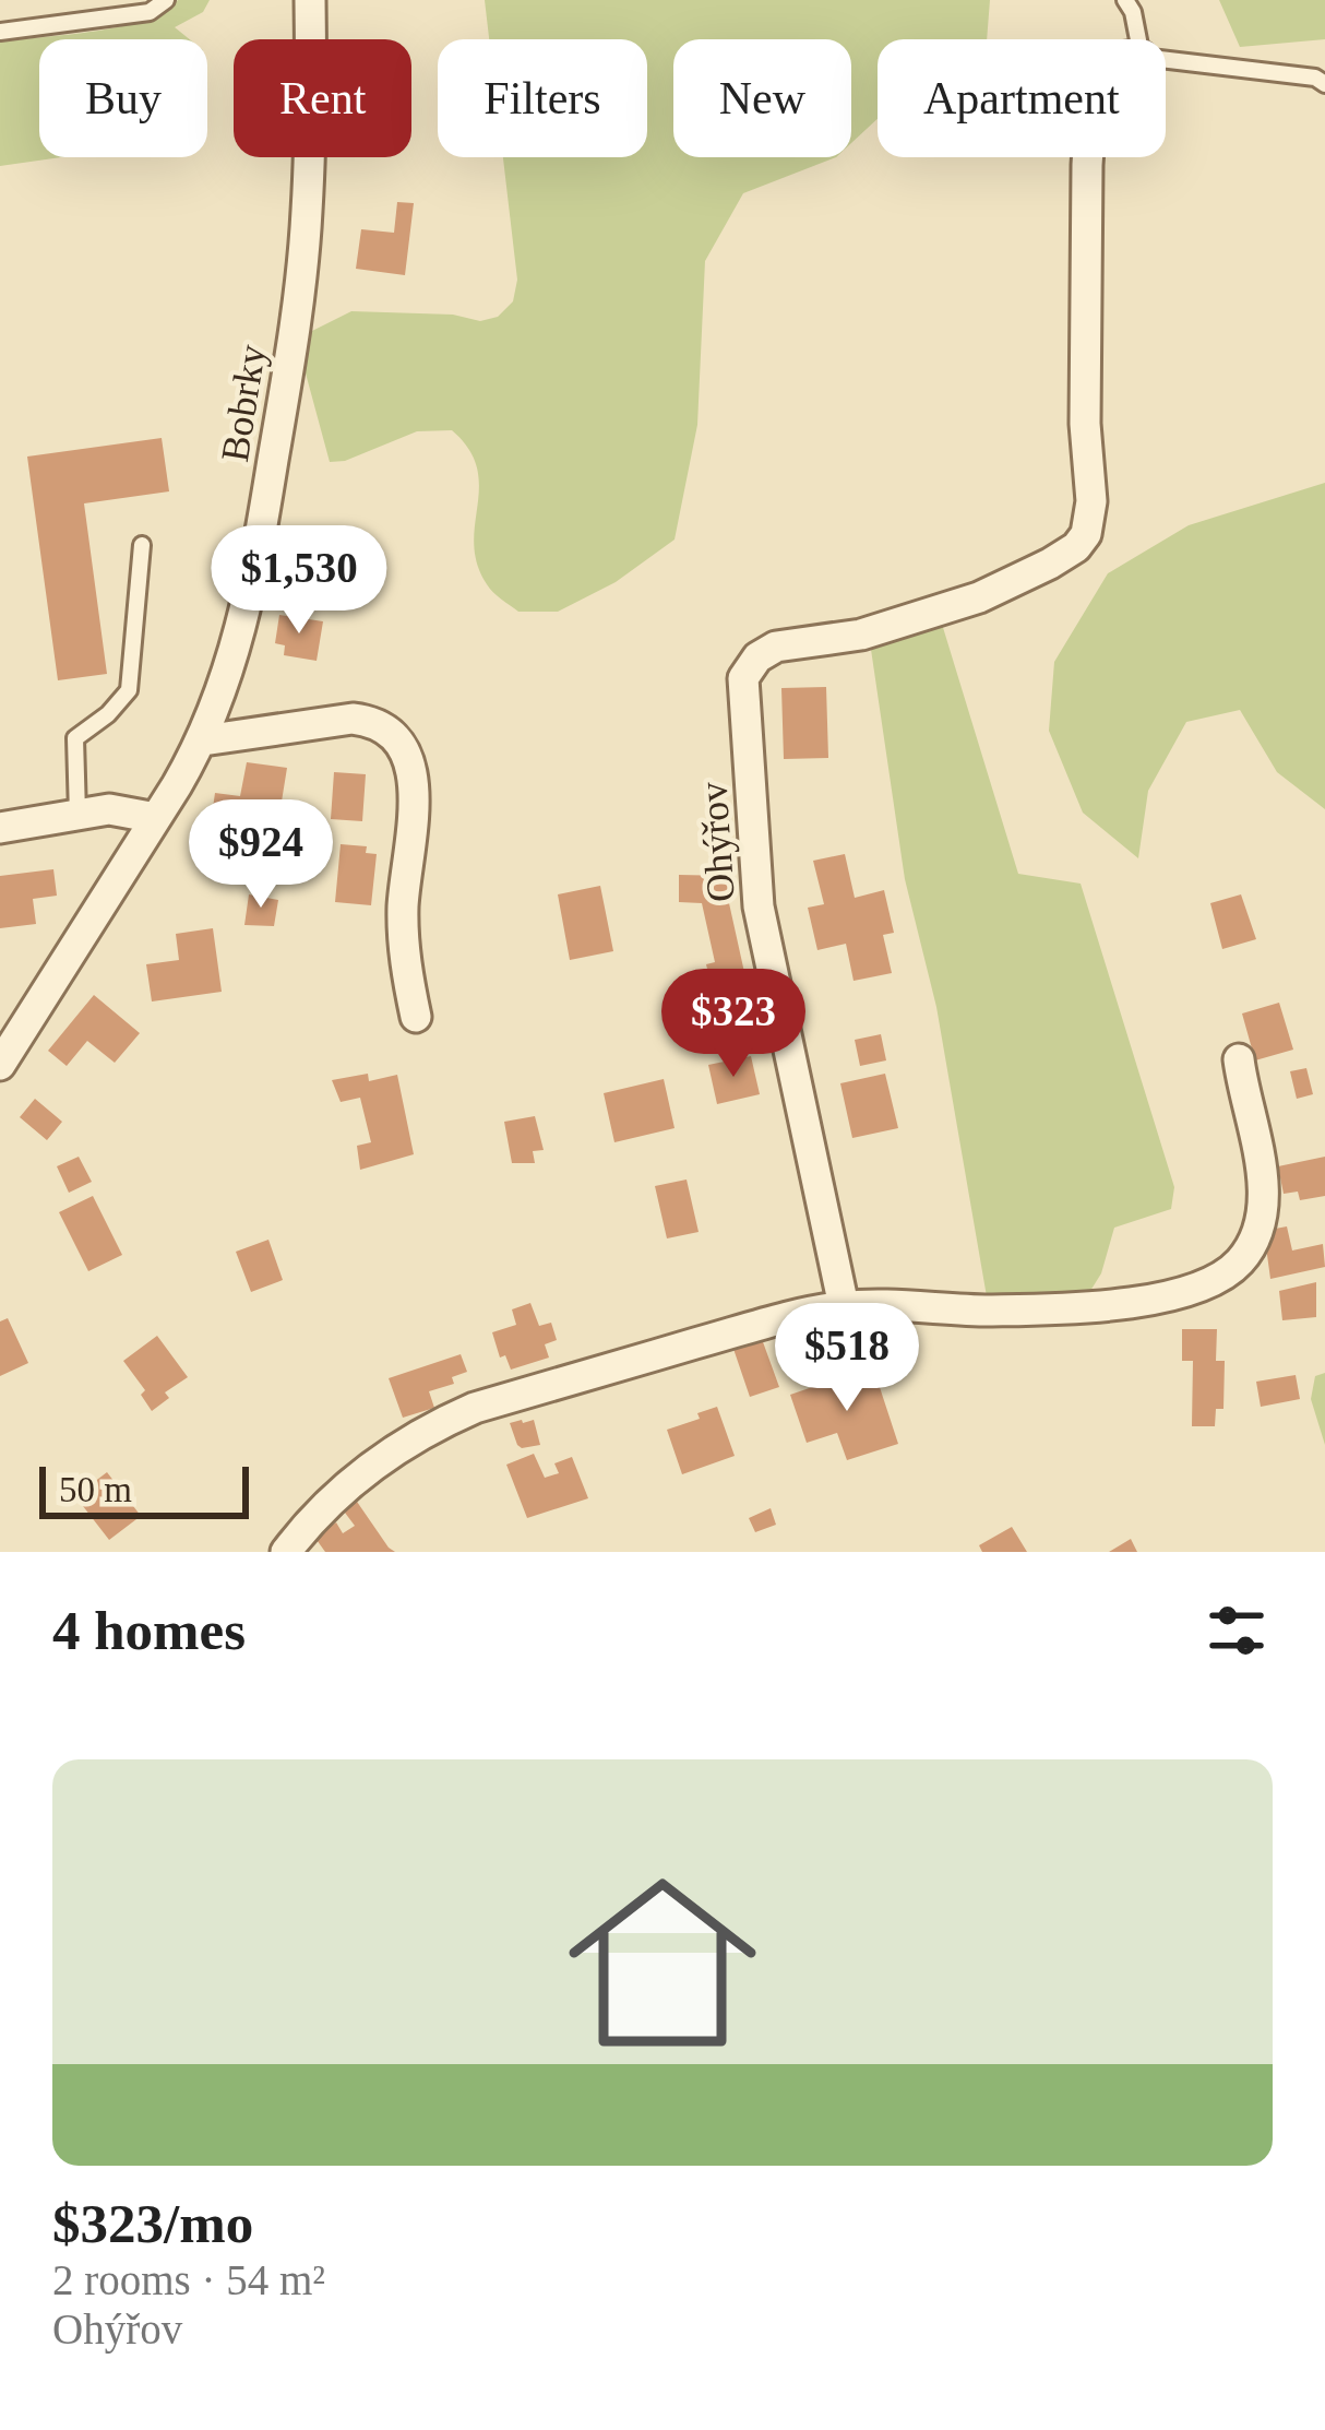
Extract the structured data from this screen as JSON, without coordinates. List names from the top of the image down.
{
  "streets": {
    "street": ["Bobrky", "Ohýřov"]
  },
  "scale_bar": "50 m",
  "page": {
    "chip": [
      "Buy",
      "Rent",
      "Filters",
      "New",
      "Apartment"
    ],
    "price": [
      "$1,530",
      "$924",
      "$323",
      "$518"
    ],
    "scale": "50 m",
    "heading": "4 homes",
    "list": [
      {
        "name": "$323/mo",
        "note": "2 rooms · 54 m² · Ohýřov"
      }
    ]
  }
}
